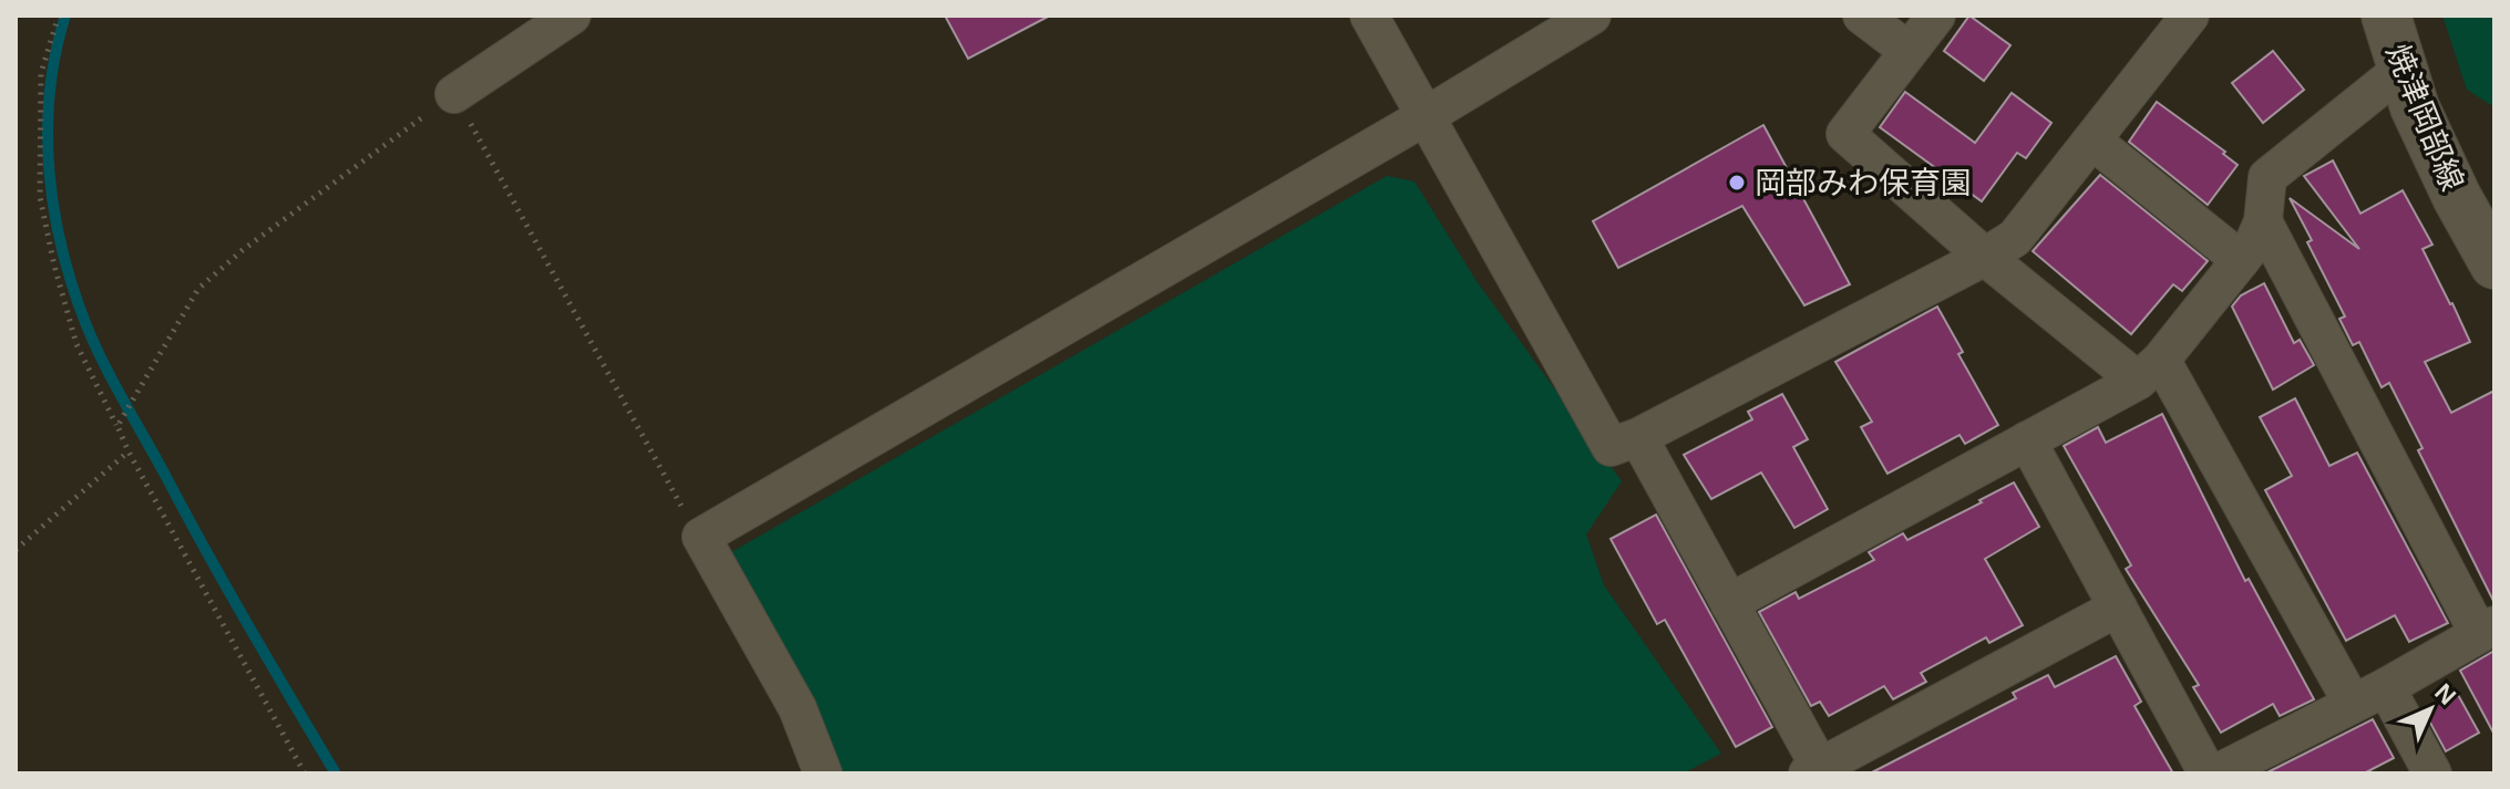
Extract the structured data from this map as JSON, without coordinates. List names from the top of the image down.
{
  "streets": {
    "main road": ["焼津岡部線"]
  },
  "places": ["岡部みわ保育園"],
  "north": "top right"
}
